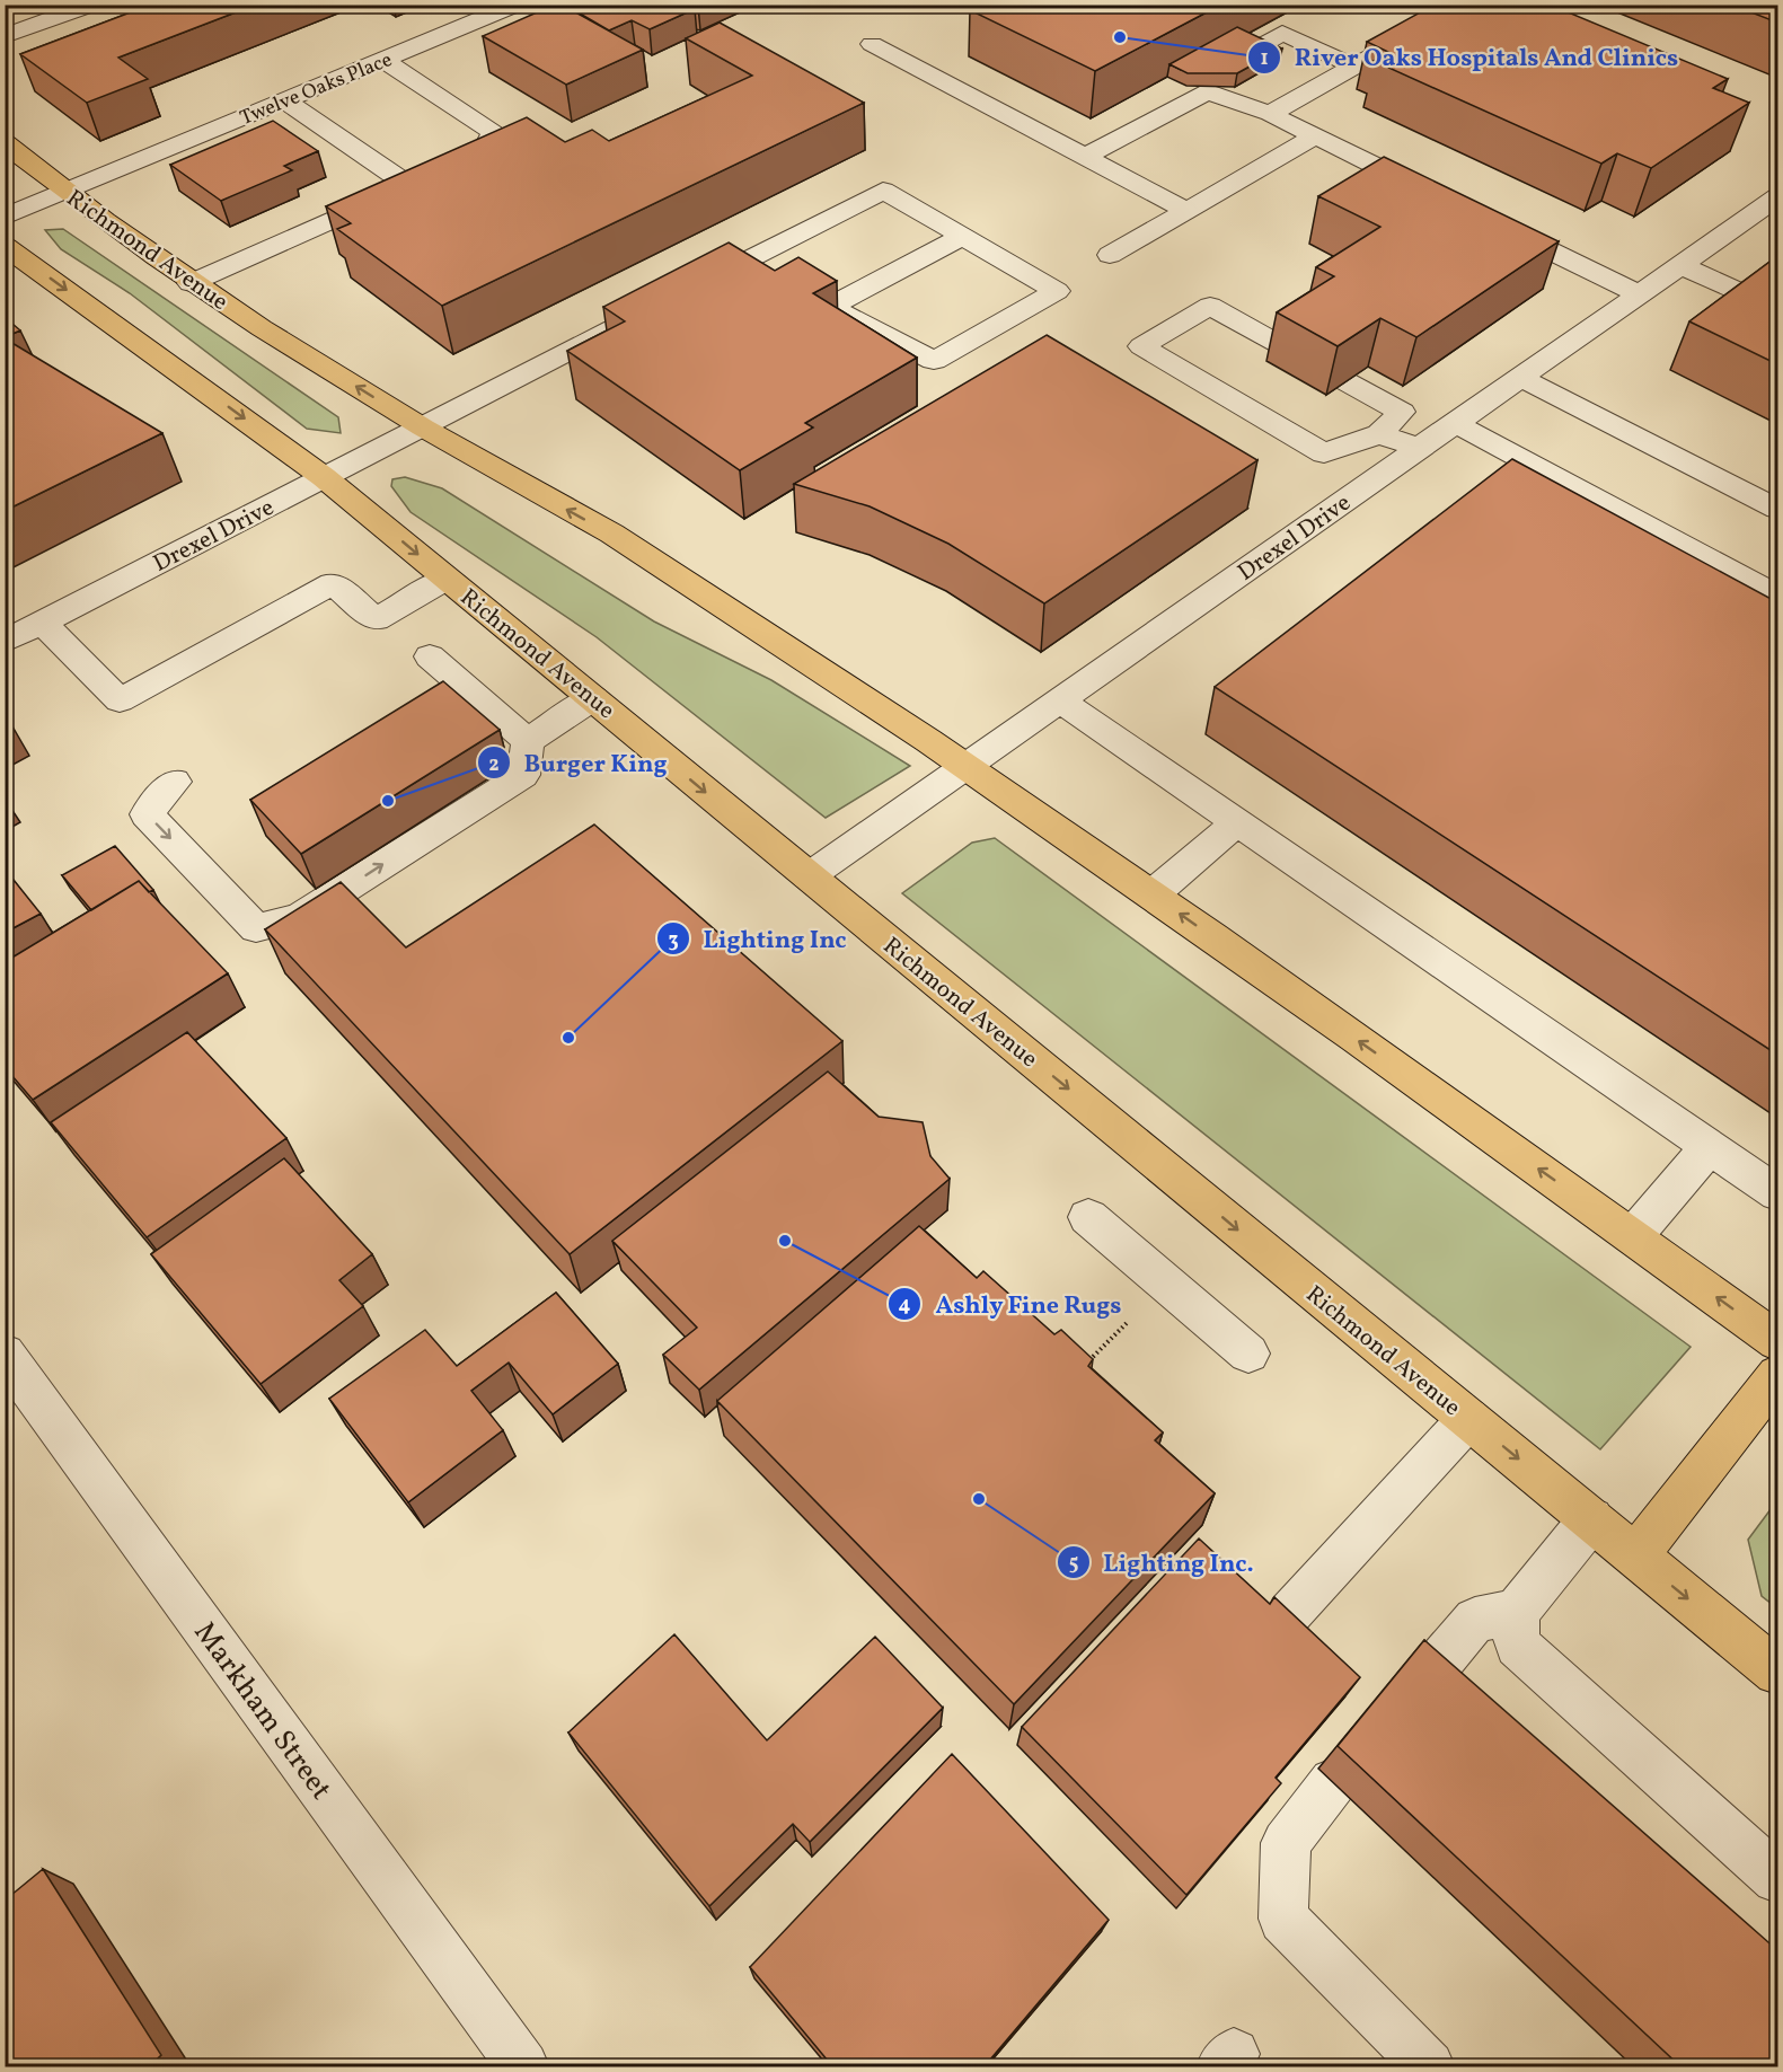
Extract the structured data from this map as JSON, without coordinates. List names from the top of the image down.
{
  "streets": {
    "main road": ["Richmond Avenue"],
    "street": ["Twelve Oaks Place", "Drexel Drive", "Markham Street"]
  },
  "crossings": [
    ["Twelve Oaks Place", "Richmond Avenue"],
    ["Richmond Avenue", "Drexel Drive"]
  ],
  "places": [
    "River Oaks Hospitals And Clinics",
    "Burger King",
    "Lighting Inc",
    "Ashly Fine Rugs",
    "Lighting Inc."
  ]
}
